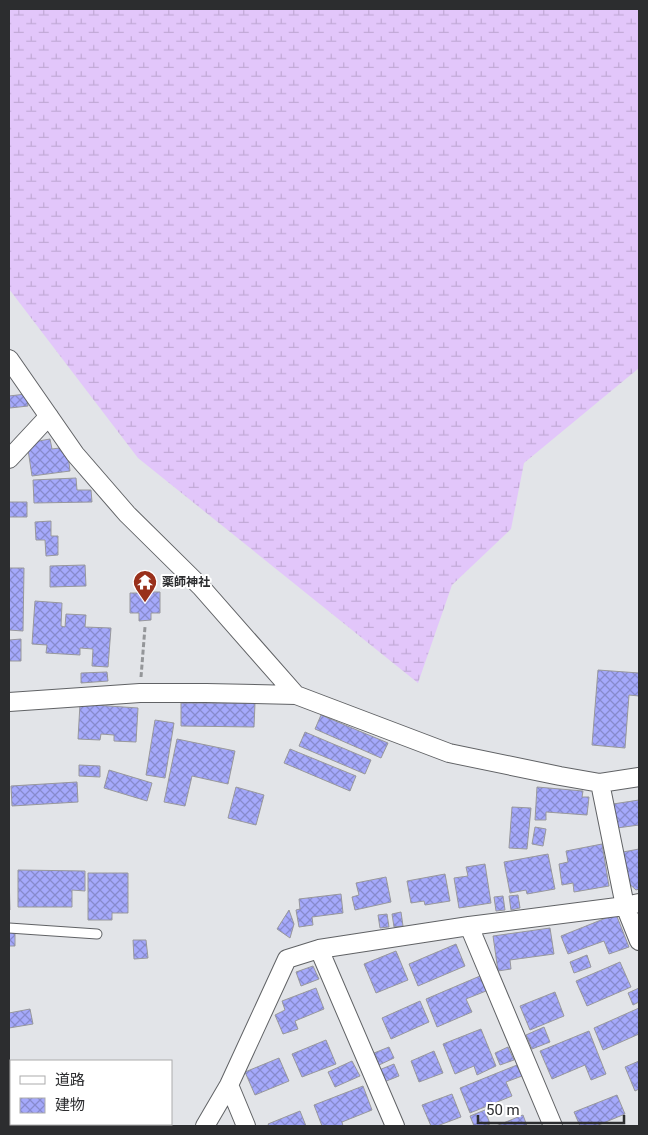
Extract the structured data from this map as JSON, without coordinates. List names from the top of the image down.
{
  "places": {
    "temple": ["薬師神社"]
  },
  "legend": ["道路", "建物"],
  "scale_bar": "50 m"
}
